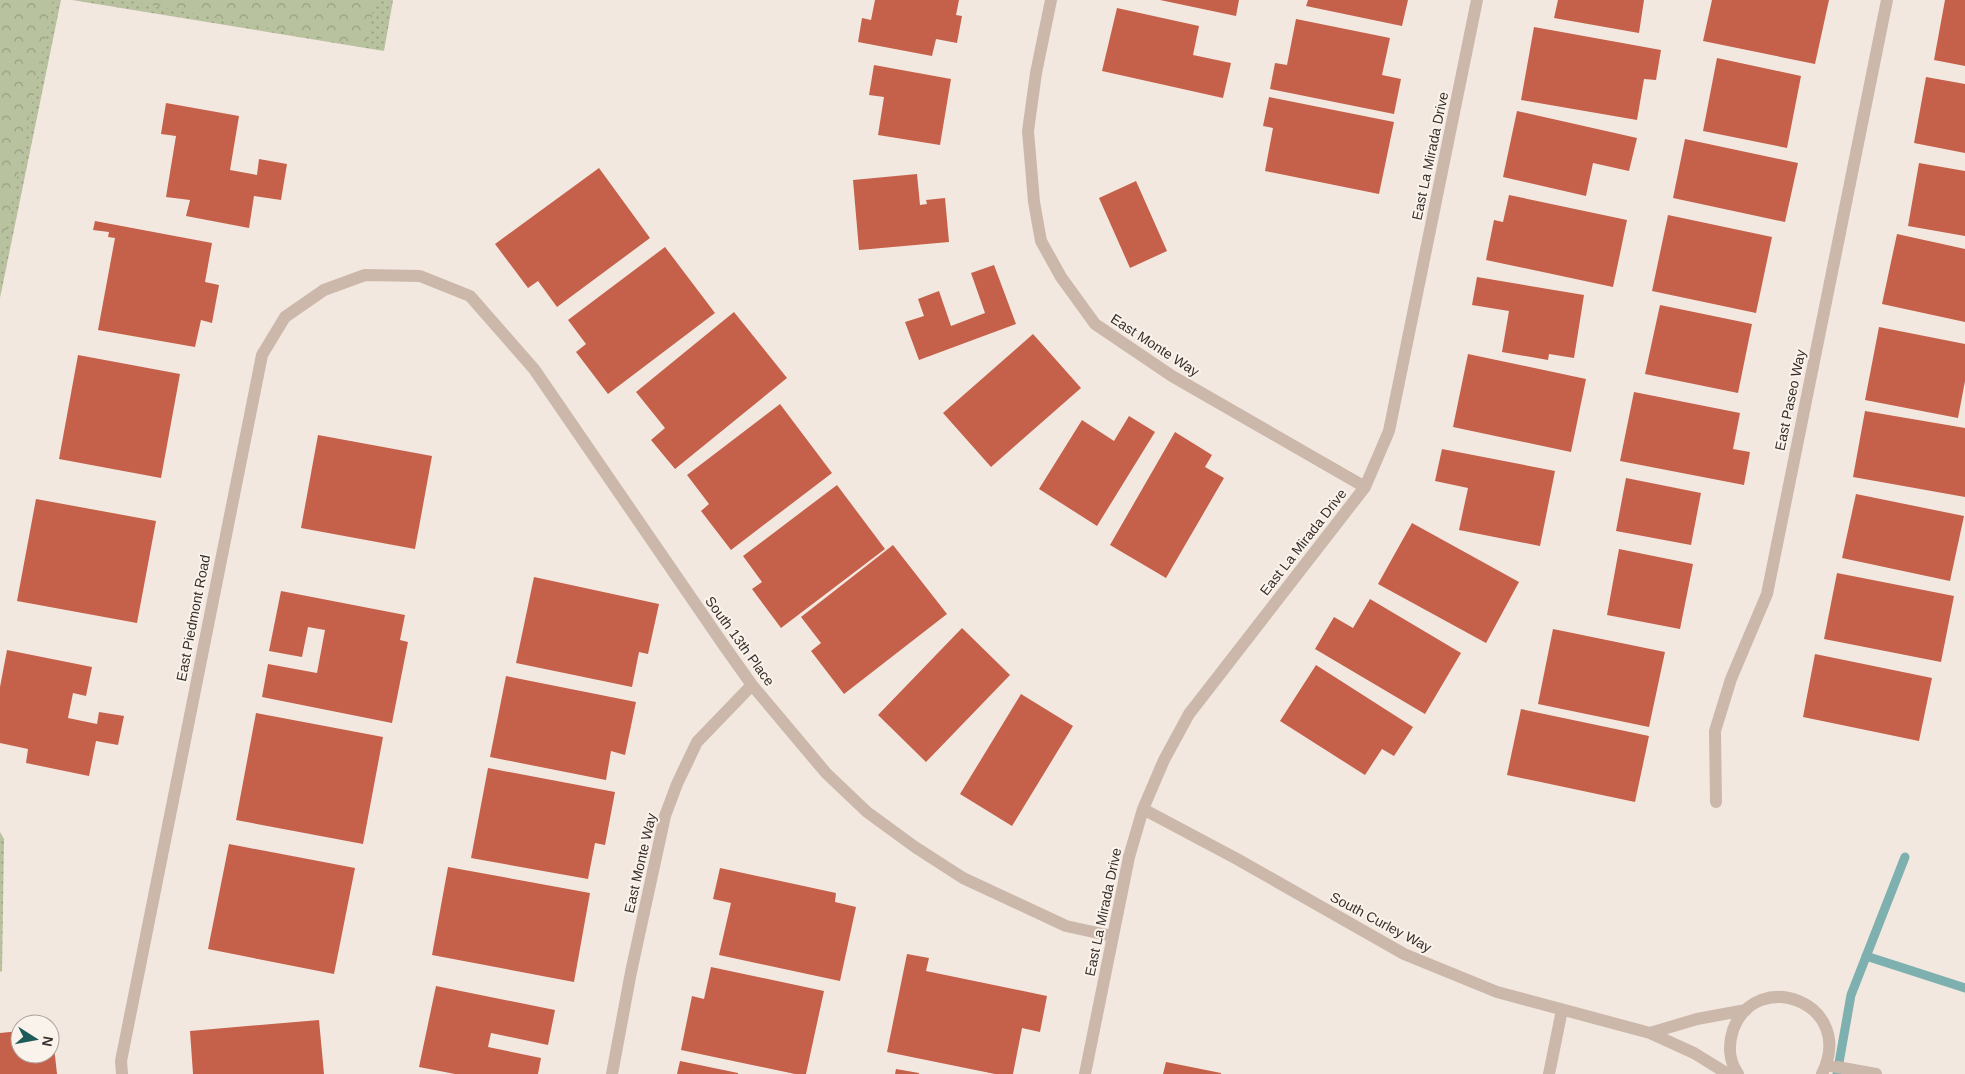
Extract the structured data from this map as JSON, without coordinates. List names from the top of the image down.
{
  "streets": {
    "street": [
      "East La Mirada Drive",
      "East Monte Way",
      "East Paseo Way",
      "East Piedmont Road",
      "South 13th Place",
      "South Curley Way"
    ]
  },
  "crossings": [
    ["East La Mirada Drive", "East Monte Way"],
    ["East La Mirada Drive", "South 13th Place"],
    ["East La Mirada Drive", "South Curley Way"],
    ["East Monte Way", "South 13th Place"],
    ["East Piedmont Road", "South 13th Place"]
  ],
  "north": "right"
}
